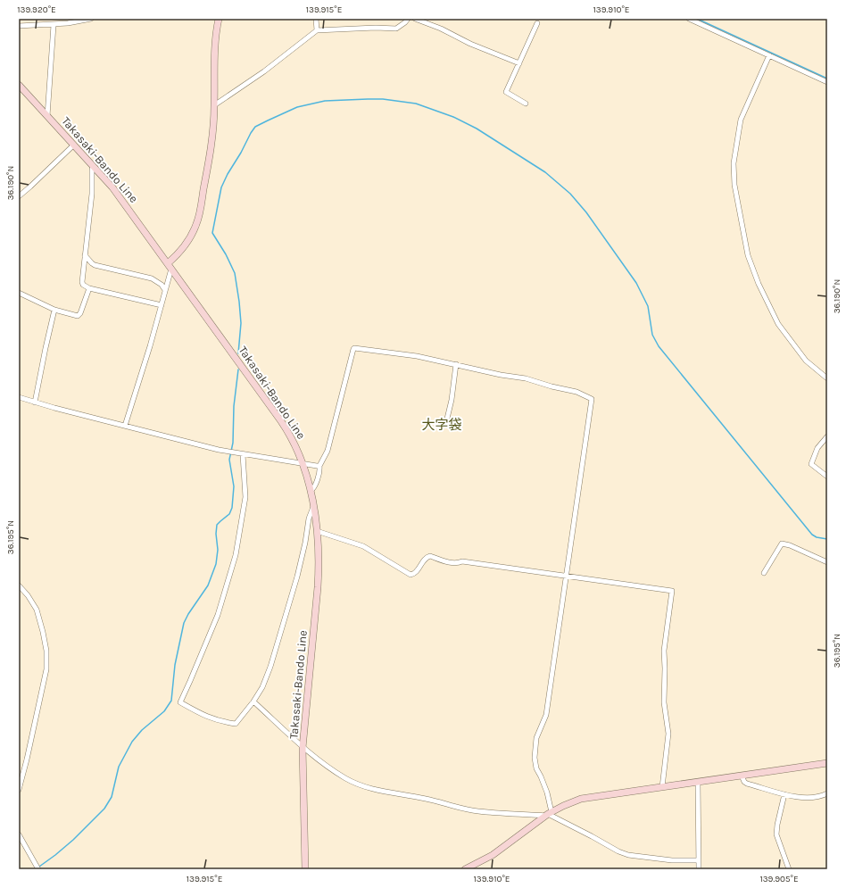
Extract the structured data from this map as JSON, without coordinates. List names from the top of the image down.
{
  "streets": {
    "main road": ["Takasaki-Bando Line"]
  },
  "districts": ["大字袋"],
  "coordinates": [
    "139.920°E",
    "139.915°E",
    "139.910°E",
    "36.190°N",
    "36.195°N",
    "139.905°E"
  ]
}
